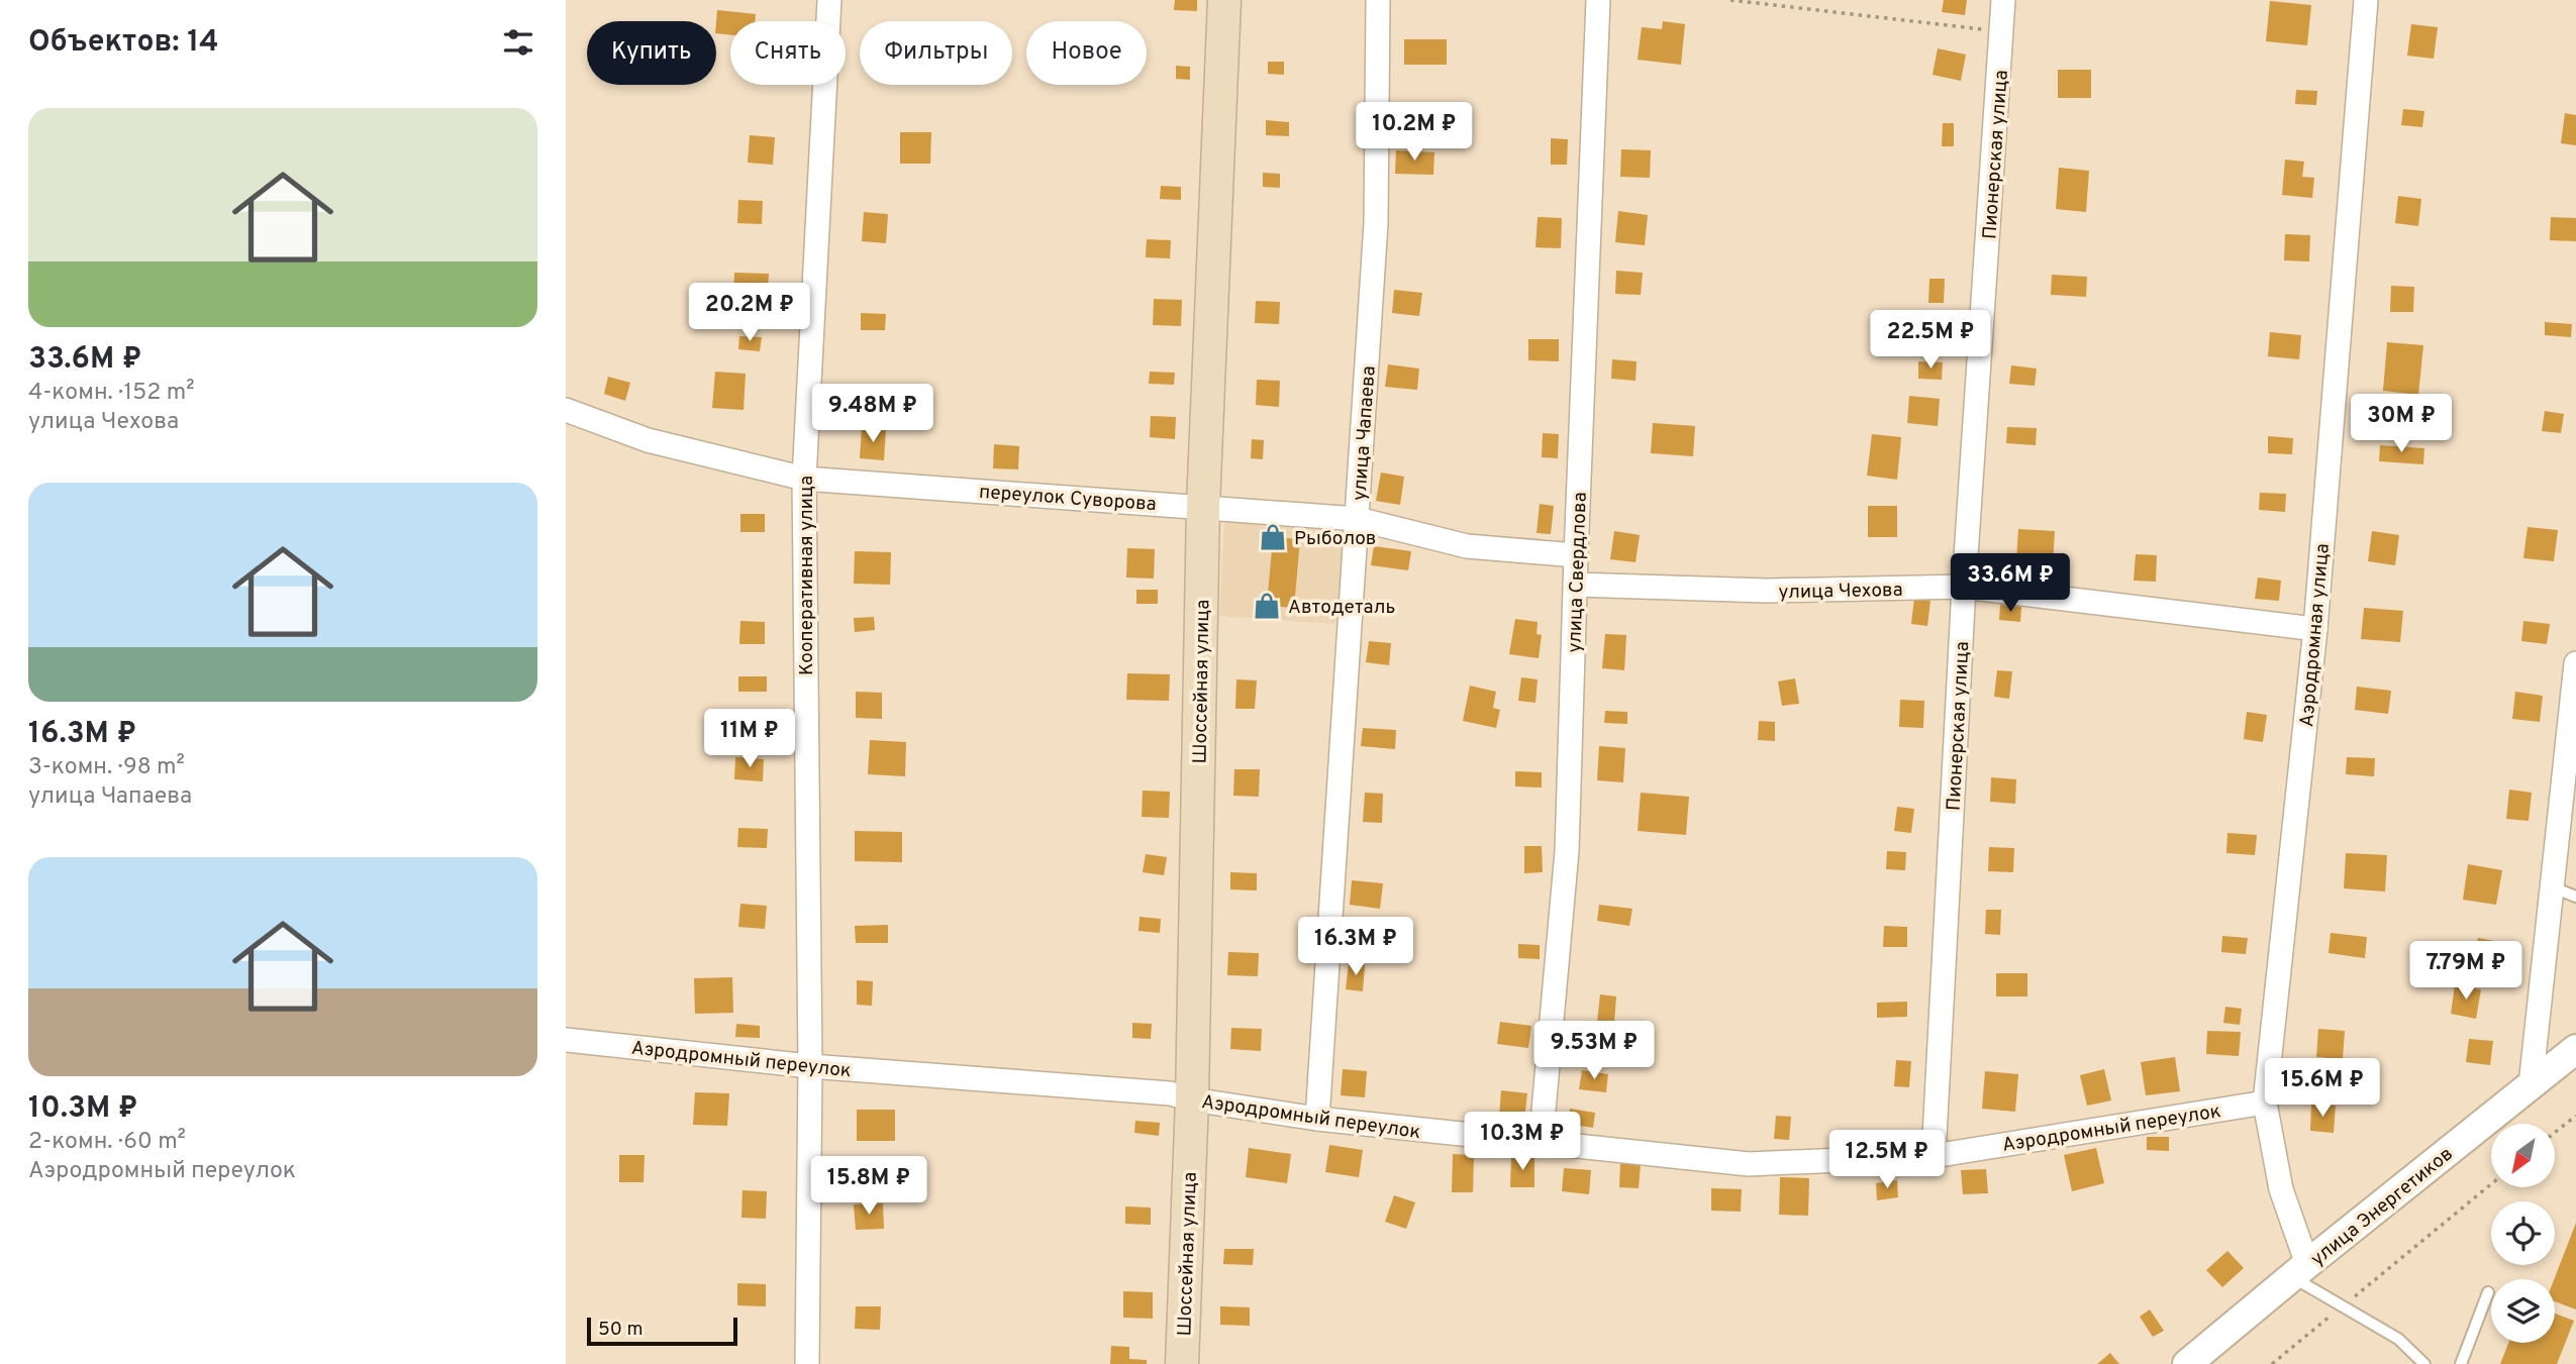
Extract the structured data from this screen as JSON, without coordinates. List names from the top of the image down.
{
  "streets": {
    "main road": ["Шоссейная улица"],
    "street": [
      "Пионерская улица",
      "улица Чапаева",
      "переулок Суворова",
      "улица Свердлова",
      "Кооперативная улица",
      "улица Чехова",
      "Аэродромная улица",
      "Аэродромный переулок",
      "улица Энергетиков"
    ]
  },
  "crossings": [
    ["Пионерская улица", "улица Чехова"],
    ["Пионерская улица", "Аэродромный переулок"],
    ["улица Чапаева", "переулок Суворова"],
    ["улица Чапаева", "Аэродромный переулок"],
    ["переулок Суворова", "улица Свердлова"],
    ["переулок Суворова", "Кооперативная улица"],
    ["переулок Суворова", "Шоссейная улица"],
    ["улица Свердлова", "улица Чехова"],
    ["улица Свердлова", "Аэродромный переулок"],
    ["Кооперативная улица", "Аэродромный переулок"],
    ["улица Чехова", "Аэродромная улица"],
    ["Аэродромная улица", "Аэродромный переулок"],
    ["Аэродромная улица", "улица Энергетиков"],
    ["Шоссейная улица", "Аэродромный переулок"]
  ],
  "places": {
    "shop": ["Рыболов", "Автодеталь"]
  },
  "scale_bar": "50 m",
  "north": "bottom left",
  "page": {
    "heading": "Объектов: 14",
    "chip": [
      "Купить",
      "Снять",
      "Фильтры",
      "Новое"
    ],
    "list": [
      {
        "name": "33.6M ₽",
        "note": "4-комн. · 152 m² · улица Чехова"
      },
      {
        "name": "16.3M ₽",
        "note": "3-комн. · 98 m² · улица Чапаева"
      },
      {
        "name": "10.3M ₽",
        "note": "2-комн. · 60 m² · Аэродромный переулок"
      }
    ],
    "price": [
      "10.2M ₽",
      "20.2M ₽",
      "22.5M ₽",
      "9.48M ₽",
      "30M ₽",
      "33.6M ₽",
      "11M ₽",
      "16.3M ₽",
      "7.79M ₽",
      "9.53M ₽",
      "15.6M ₽",
      "10.3M ₽",
      "12.5M ₽",
      "15.8M ₽"
    ],
    "scale": "50 m"
  }
}
